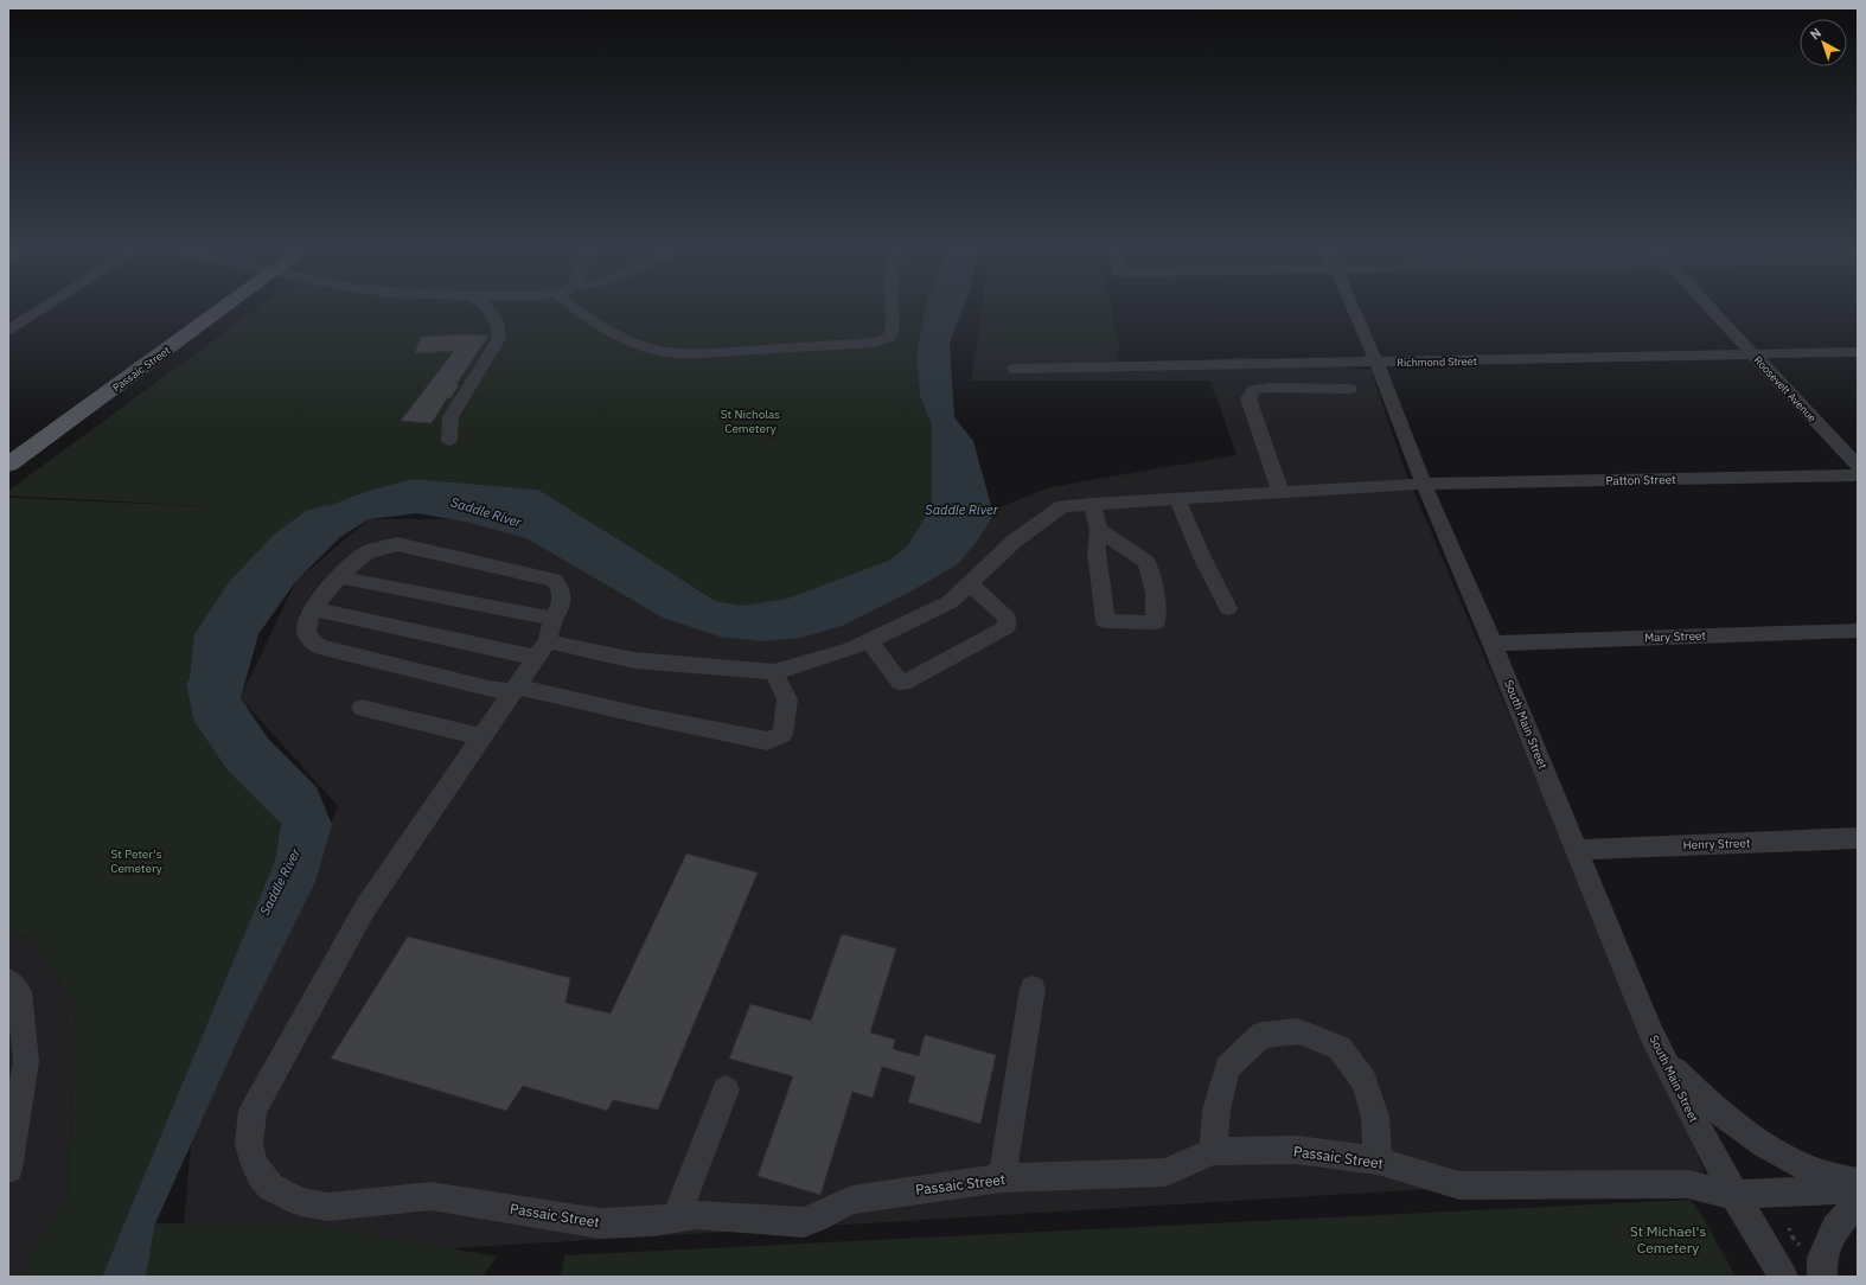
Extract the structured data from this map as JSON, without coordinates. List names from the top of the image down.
{
  "streets": {
    "main road": ["Passaic Street"],
    "street": [
      "Richmond Street",
      "Roosevelt Avenue",
      "Patton Street",
      "Mary Street",
      "South Main Street",
      "Henry Street"
    ]
  },
  "crossings": [
    ["Richmond Street", "Roosevelt Avenue"],
    ["Richmond Street", "South Main Street"],
    ["Passaic Street", "South Main Street"],
    ["Patton Street", "South Main Street"],
    ["Mary Street", "South Main Street"],
    ["South Main Street", "Henry Street"]
  ],
  "water": ["Saddle River"],
  "parks": ["St Nicholas Cemetery", "St Peter's Cemetery", "St Michael's Cemetery"],
  "north": "top left"
}
